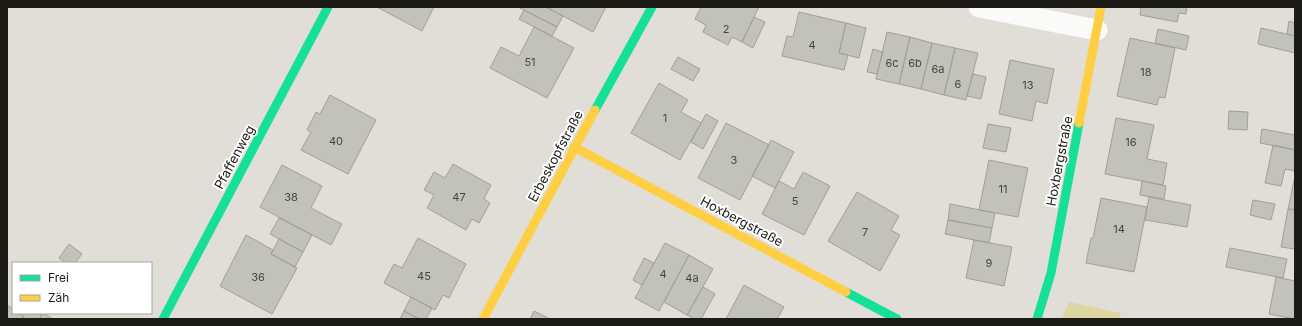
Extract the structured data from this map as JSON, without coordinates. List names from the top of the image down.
{
  "streets": {
    "street": ["Erbeskopfstraße", "Pfaffenweg", "Hoxbergstraße"]
  },
  "crossings": [
    ["Erbeskopfstraße", "Hoxbergstraße"]
  ],
  "house_numbers": [
    "2",
    "4",
    "51",
    "6c",
    "6b",
    "6a",
    "18",
    "6",
    "13",
    "1",
    "40",
    "16",
    "3",
    "11",
    "38",
    "47",
    "5",
    "14",
    "7",
    "9",
    "4",
    "45",
    "36",
    "4a"
  ],
  "legend": ["Frei", "Zäh"]
}
